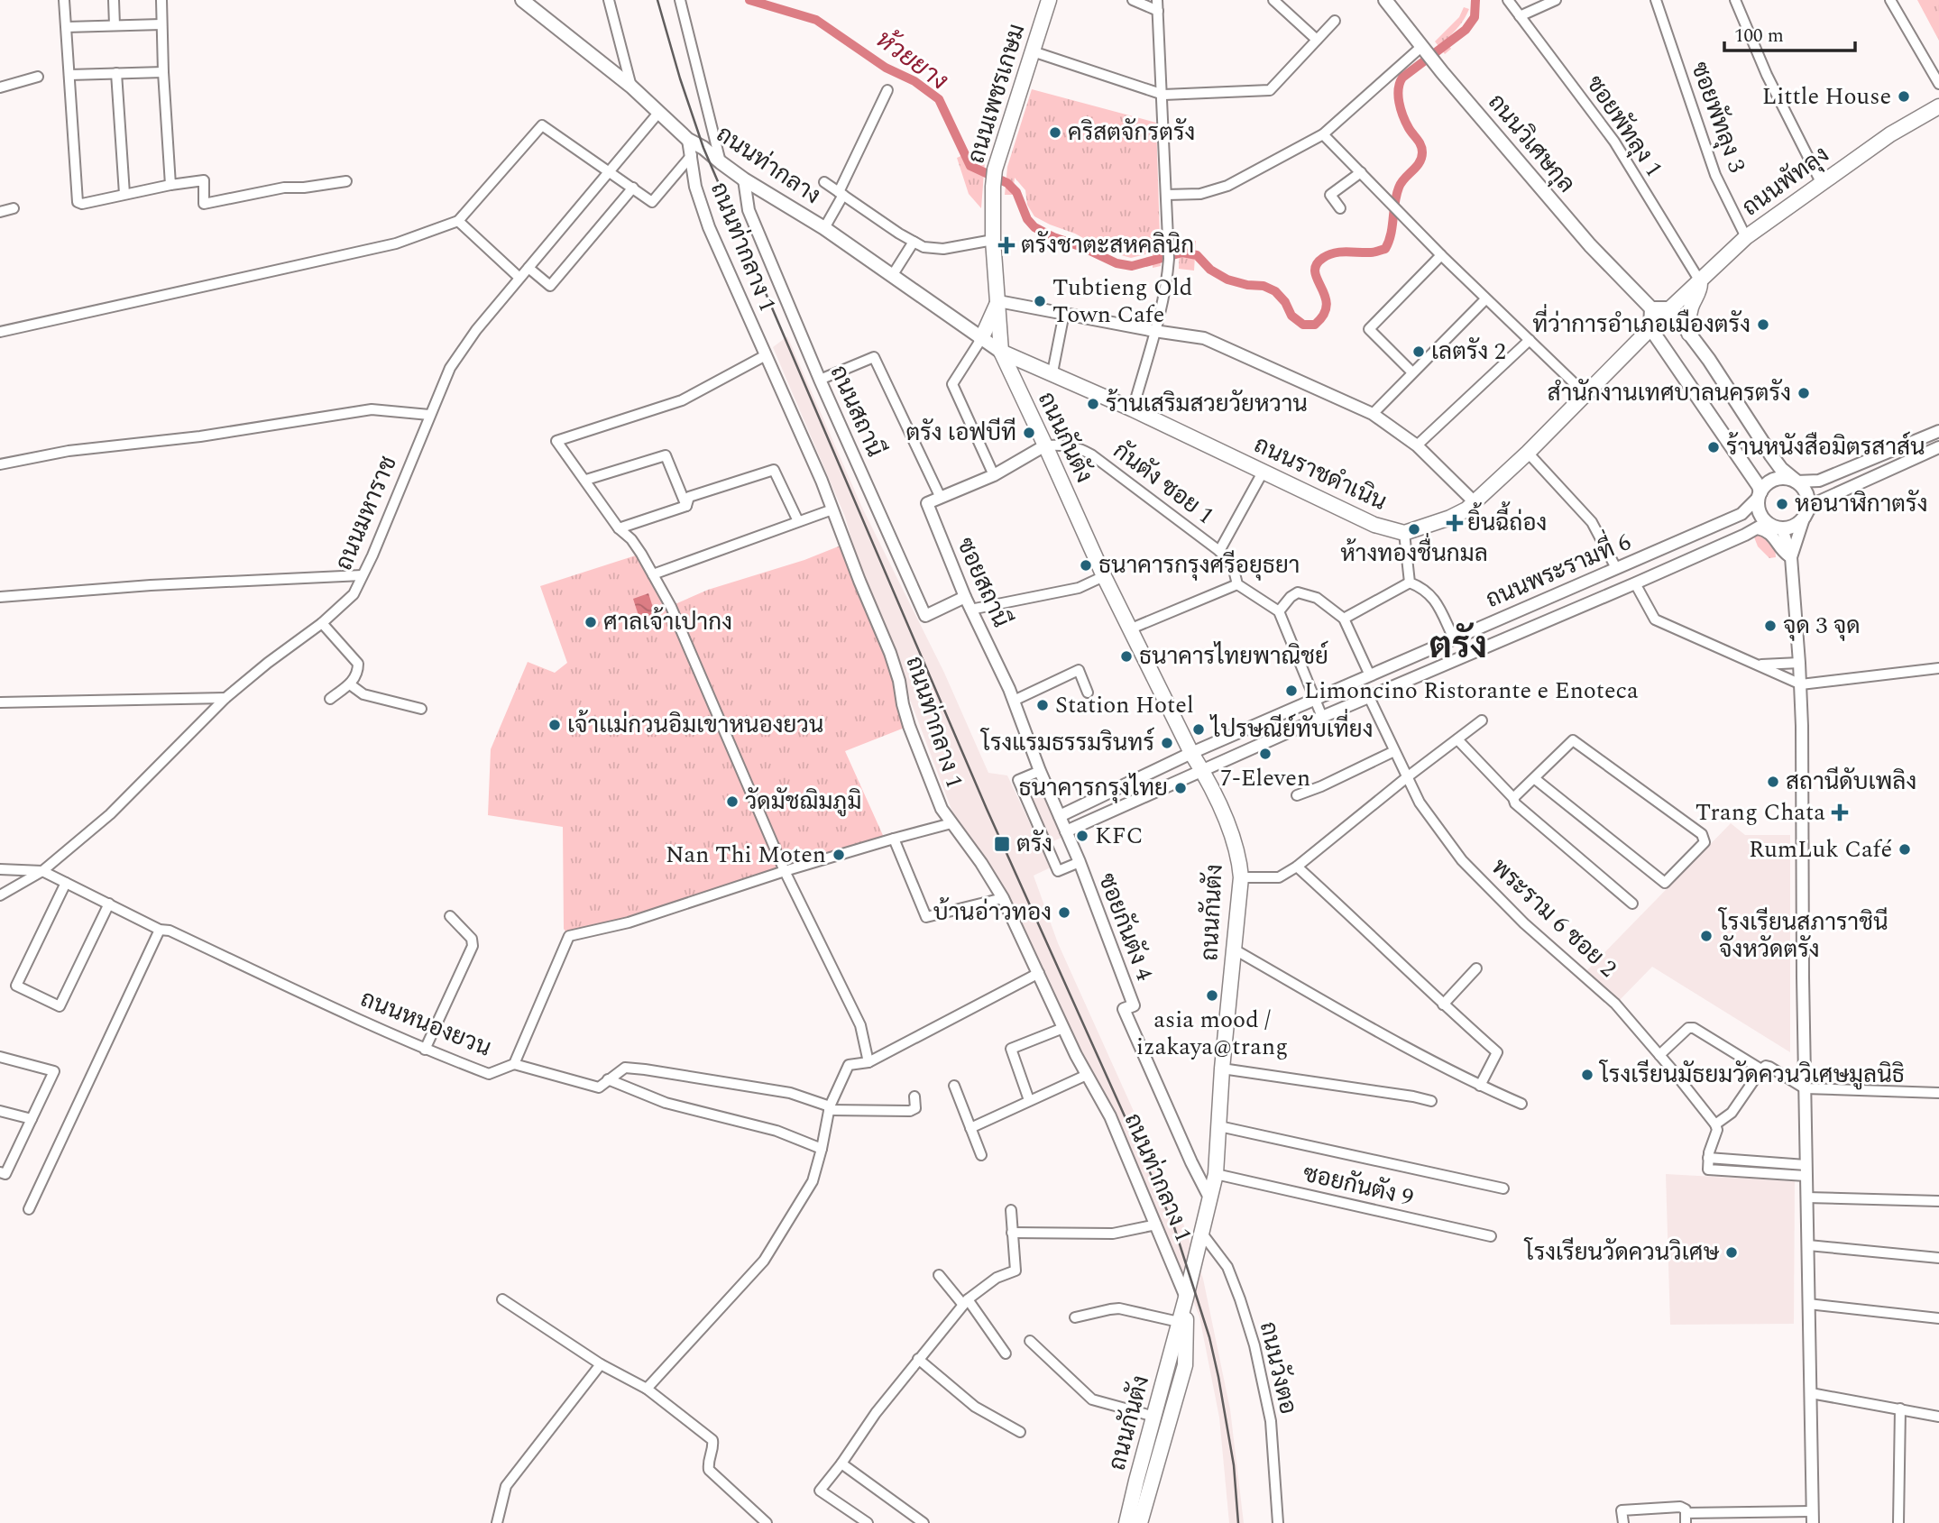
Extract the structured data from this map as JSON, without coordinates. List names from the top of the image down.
{
  "streets": {
    "main road": [
      "ถนนเพชรเกษม",
      "ถนนวิเศษกุล",
      "ถนนท่ากลาง",
      "ถนนพัทลุง",
      "ถนนกันตัง",
      "ถนนราชดำเนิน"
    ],
    "street": [
      "ซอยพัทลุง 3",
      "ซอยพัทลุง 1",
      "ถนนท่ากลาง 1",
      "ถนนสถานี",
      "กันตัง ซอย 1",
      "ถนนมหาราช",
      "ถนนพระรามที่ 6",
      "ซอยสถานี",
      "พระราม 6 ซอย 2",
      "ซอยกันตัง 4",
      "ถนนหนองยวน",
      "ซอยกันตัง 9",
      "ถนนวังตอ"
    ]
  },
  "crossings": [
    ["ถนนเพชรเกษม", "ถนนท่ากลาง"],
    ["ถนนเพชรเกษม", "ถนนกันตัง"],
    ["ถนนเพชรเกษม", "ถนนราชดำเนิน"],
    ["ซอยพัทลุง 3", "ถนนพัทลุง"],
    ["ซอยพัทลุง 1", "ถนนพัทลุง"],
    ["ถนนท่ากลาง", "ถนนท่ากลาง 1"],
    ["ถนนท่ากลาง", "ถนนสถานี"],
    ["ถนนท่ากลาง", "ถนนกันตัง"],
    ["ถนนท่ากลาง", "ถนนราชดำเนิน"],
    ["ถนนท่ากลาง", "ถนนมหาราช"],
    ["ถนนพัทลุง", "ถนนราชดำเนิน"],
    ["ถนนท่ากลาง 1", "ถนนกันตัง"],
    ["ถนนท่ากลาง 1", "ถนนหนองยวน"],
    ["ถนนสถานี", "ซอยสถานี"],
    ["ถนนกันตัง", "ถนนราชดำเนิน"],
    ["ถนนกันตัง", "กันตัง ซอย 1"],
    ["ถนนกันตัง", "ถนนพระรามที่ 6"],
    ["ถนนกันตัง", "ซอยกันตัง 4"],
    ["ถนนกันตัง", "ซอยกันตัง 9"],
    ["ถนนกันตัง", "ถนนวังตอ"],
    ["ถนนมหาราช", "ถนนหนองยวน"],
    ["ถนนพระรามที่ 6", "พระราม 6 ซอย 2"],
    ["ถนนพระรามที่ 6", "ซอยกันตัง 4"],
    ["ซอยสถานี", "ซอยกันตัง 4"]
  ],
  "districts": ["ตรัง"],
  "water": ["ห้วยยาง"],
  "places": {
    "other": [
      "Little House",
      "คริสตจักรตรัง",
      "Tubtieng Old Town Cafe",
      "ที่ว่าการอำเภอเมืองตรัง",
      "เลตรัง 2",
      "สำนักงานเทศบาลนครตรัง",
      "ร้านเสริมสวยวัยหวาน",
      "ตรัง เอฟบีที",
      "ร้านหนังสือมิตรสาส์น",
      "หอนาฬิกาตรัง",
      "ห้างทองชื่นกมล",
      "ธนาคารกรุงศรีอยุธยา",
      "ศาลเจ้าเปากง",
      "จุด 3 จุด",
      "ธนาคารไทยพาณิชย์",
      "Limoncino Ristorante e Enoteca",
      "Station Hotel",
      "เจ้าเเม่กวนอิมเขาหนองยวน",
      "ไปรษณีย์ทับเที่ยง",
      "โรงแรมธรรมรินทร์",
      "7-Eleven",
      "สถานีดับเพลิง",
      "ธนาคารกรุงไทย",
      "วัดมัชฌิมภูมิ",
      "KFC",
      "RumLuk Café",
      "Nan Thi Moten",
      "บ้านอ่าวทอง",
      "โรงเรียนสภาราชินี จังหวัดตรัง",
      "asia mood / izakaya@trang",
      "โรงเรียนมัธยมวัดควนวิเศษมูลนิธิ",
      "โรงเรียนวัดควนวิเศษ"
    ],
    "health": ["ตรังชาตะสหคลินิก", "ยิ้นฉี้ถ่อง", "Trang Chata"],
    "transit": ["ตรัง"]
  },
  "scale_bar": "100 m"
}
